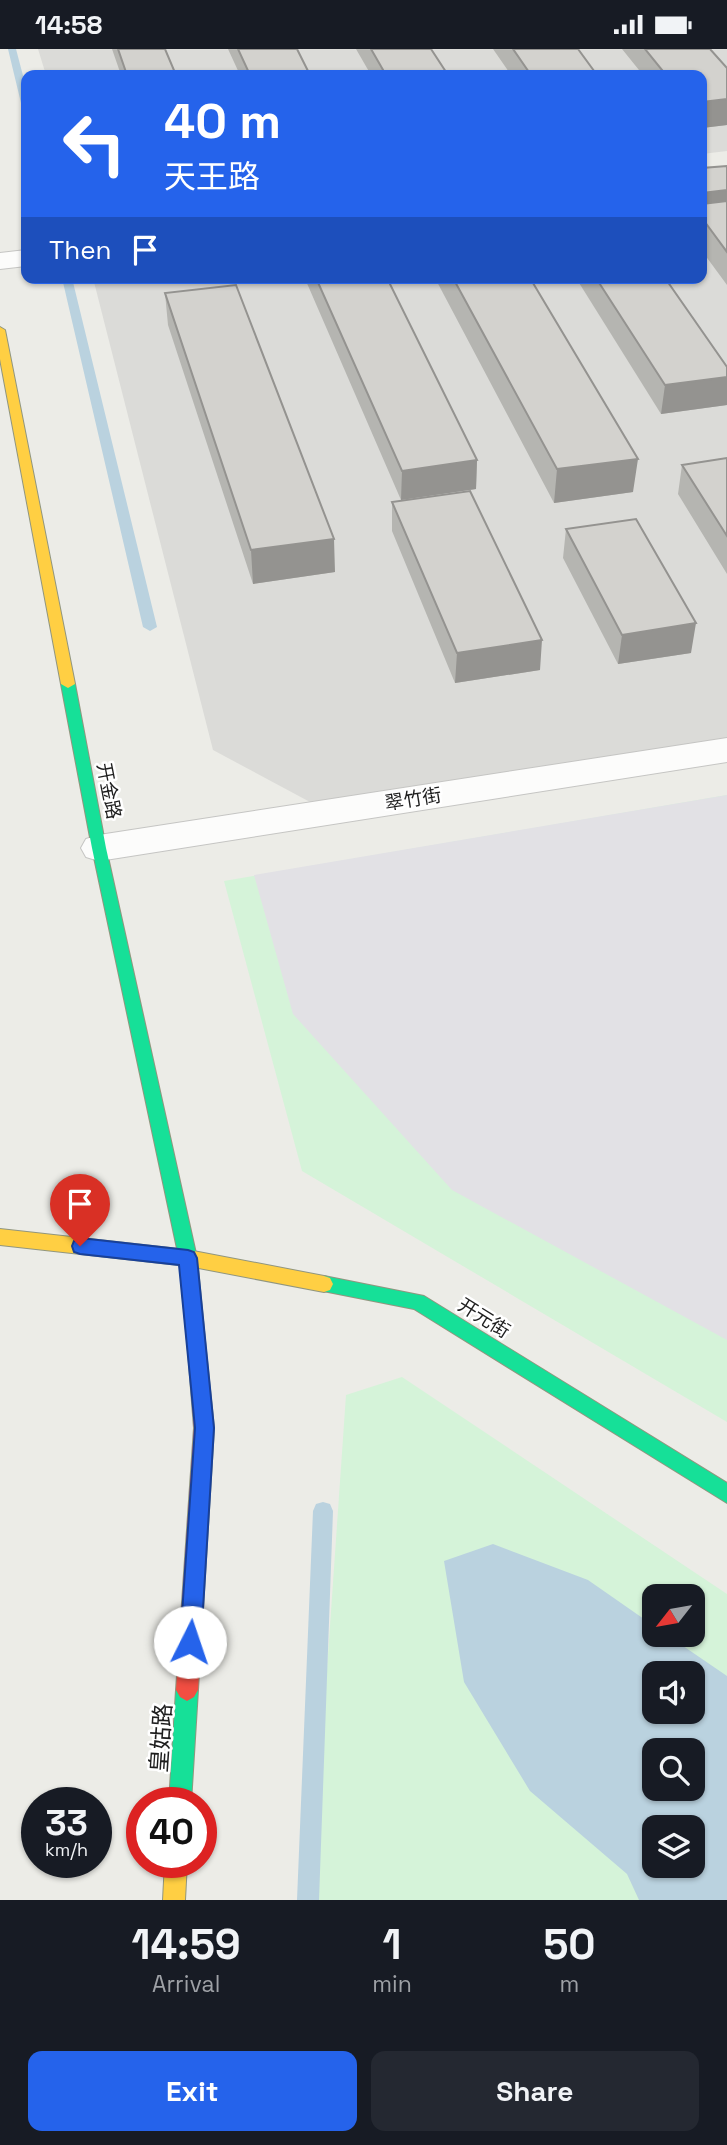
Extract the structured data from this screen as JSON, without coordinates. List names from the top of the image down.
{
  "streets": {
    "street": [
      "开金路",
      "翠竹街",
      "开元街",
      "皇姑路"
    ]
  },
  "crossings": [
    ["开金路", "翠竹街"],
    ["开金路", "开元街"],
    ["开金路", "皇姑路"],
    ["开元街", "皇姑路"]
  ],
  "north": "bottom left",
  "page": {
    "status": "14:58",
    "turn": ["40 m", "天王路"],
    "then": "Then",
    "speed": "33 km/h",
    "limit": "40",
    "eta": [
      "14:59",
      "Arrival",
      "1",
      "min",
      "50",
      "m"
    ],
    "buttons": ["Exit", "Share"]
  }
}
